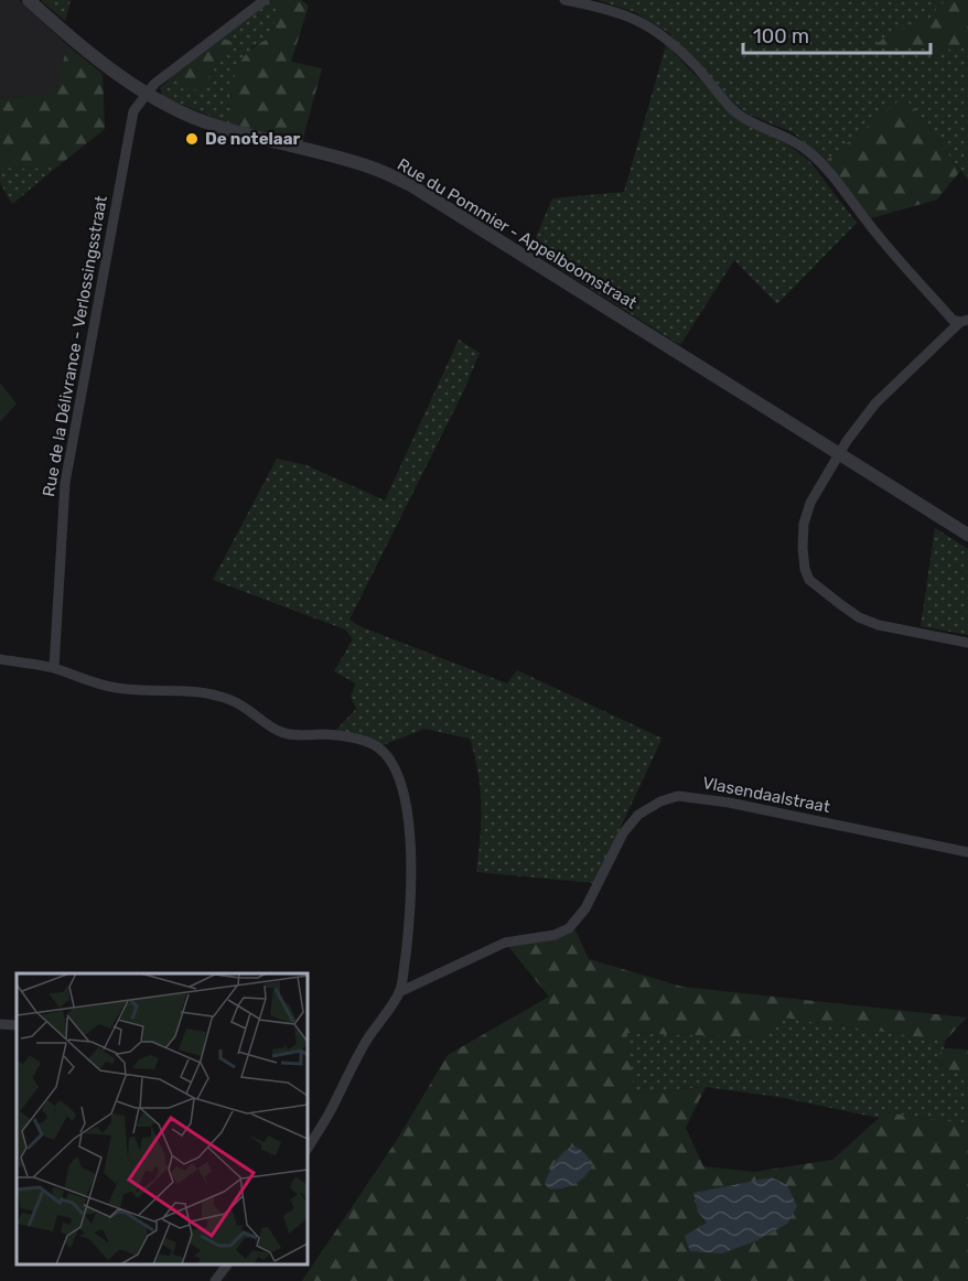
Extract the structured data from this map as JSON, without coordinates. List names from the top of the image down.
{
  "streets": {
    "street": ["Rue du Pommier - Appelboomstraat", "Rue de la Délivrance - Verlossingsstraat", "Vlasendaalstraat"]
  },
  "crossings": [
    ["Rue du Pommier - Appelboomstraat", "Rue de la Délivrance - Verlossingsstraat"]
  ],
  "places": ["De notelaar"],
  "scale_bar": "100 m"
}
